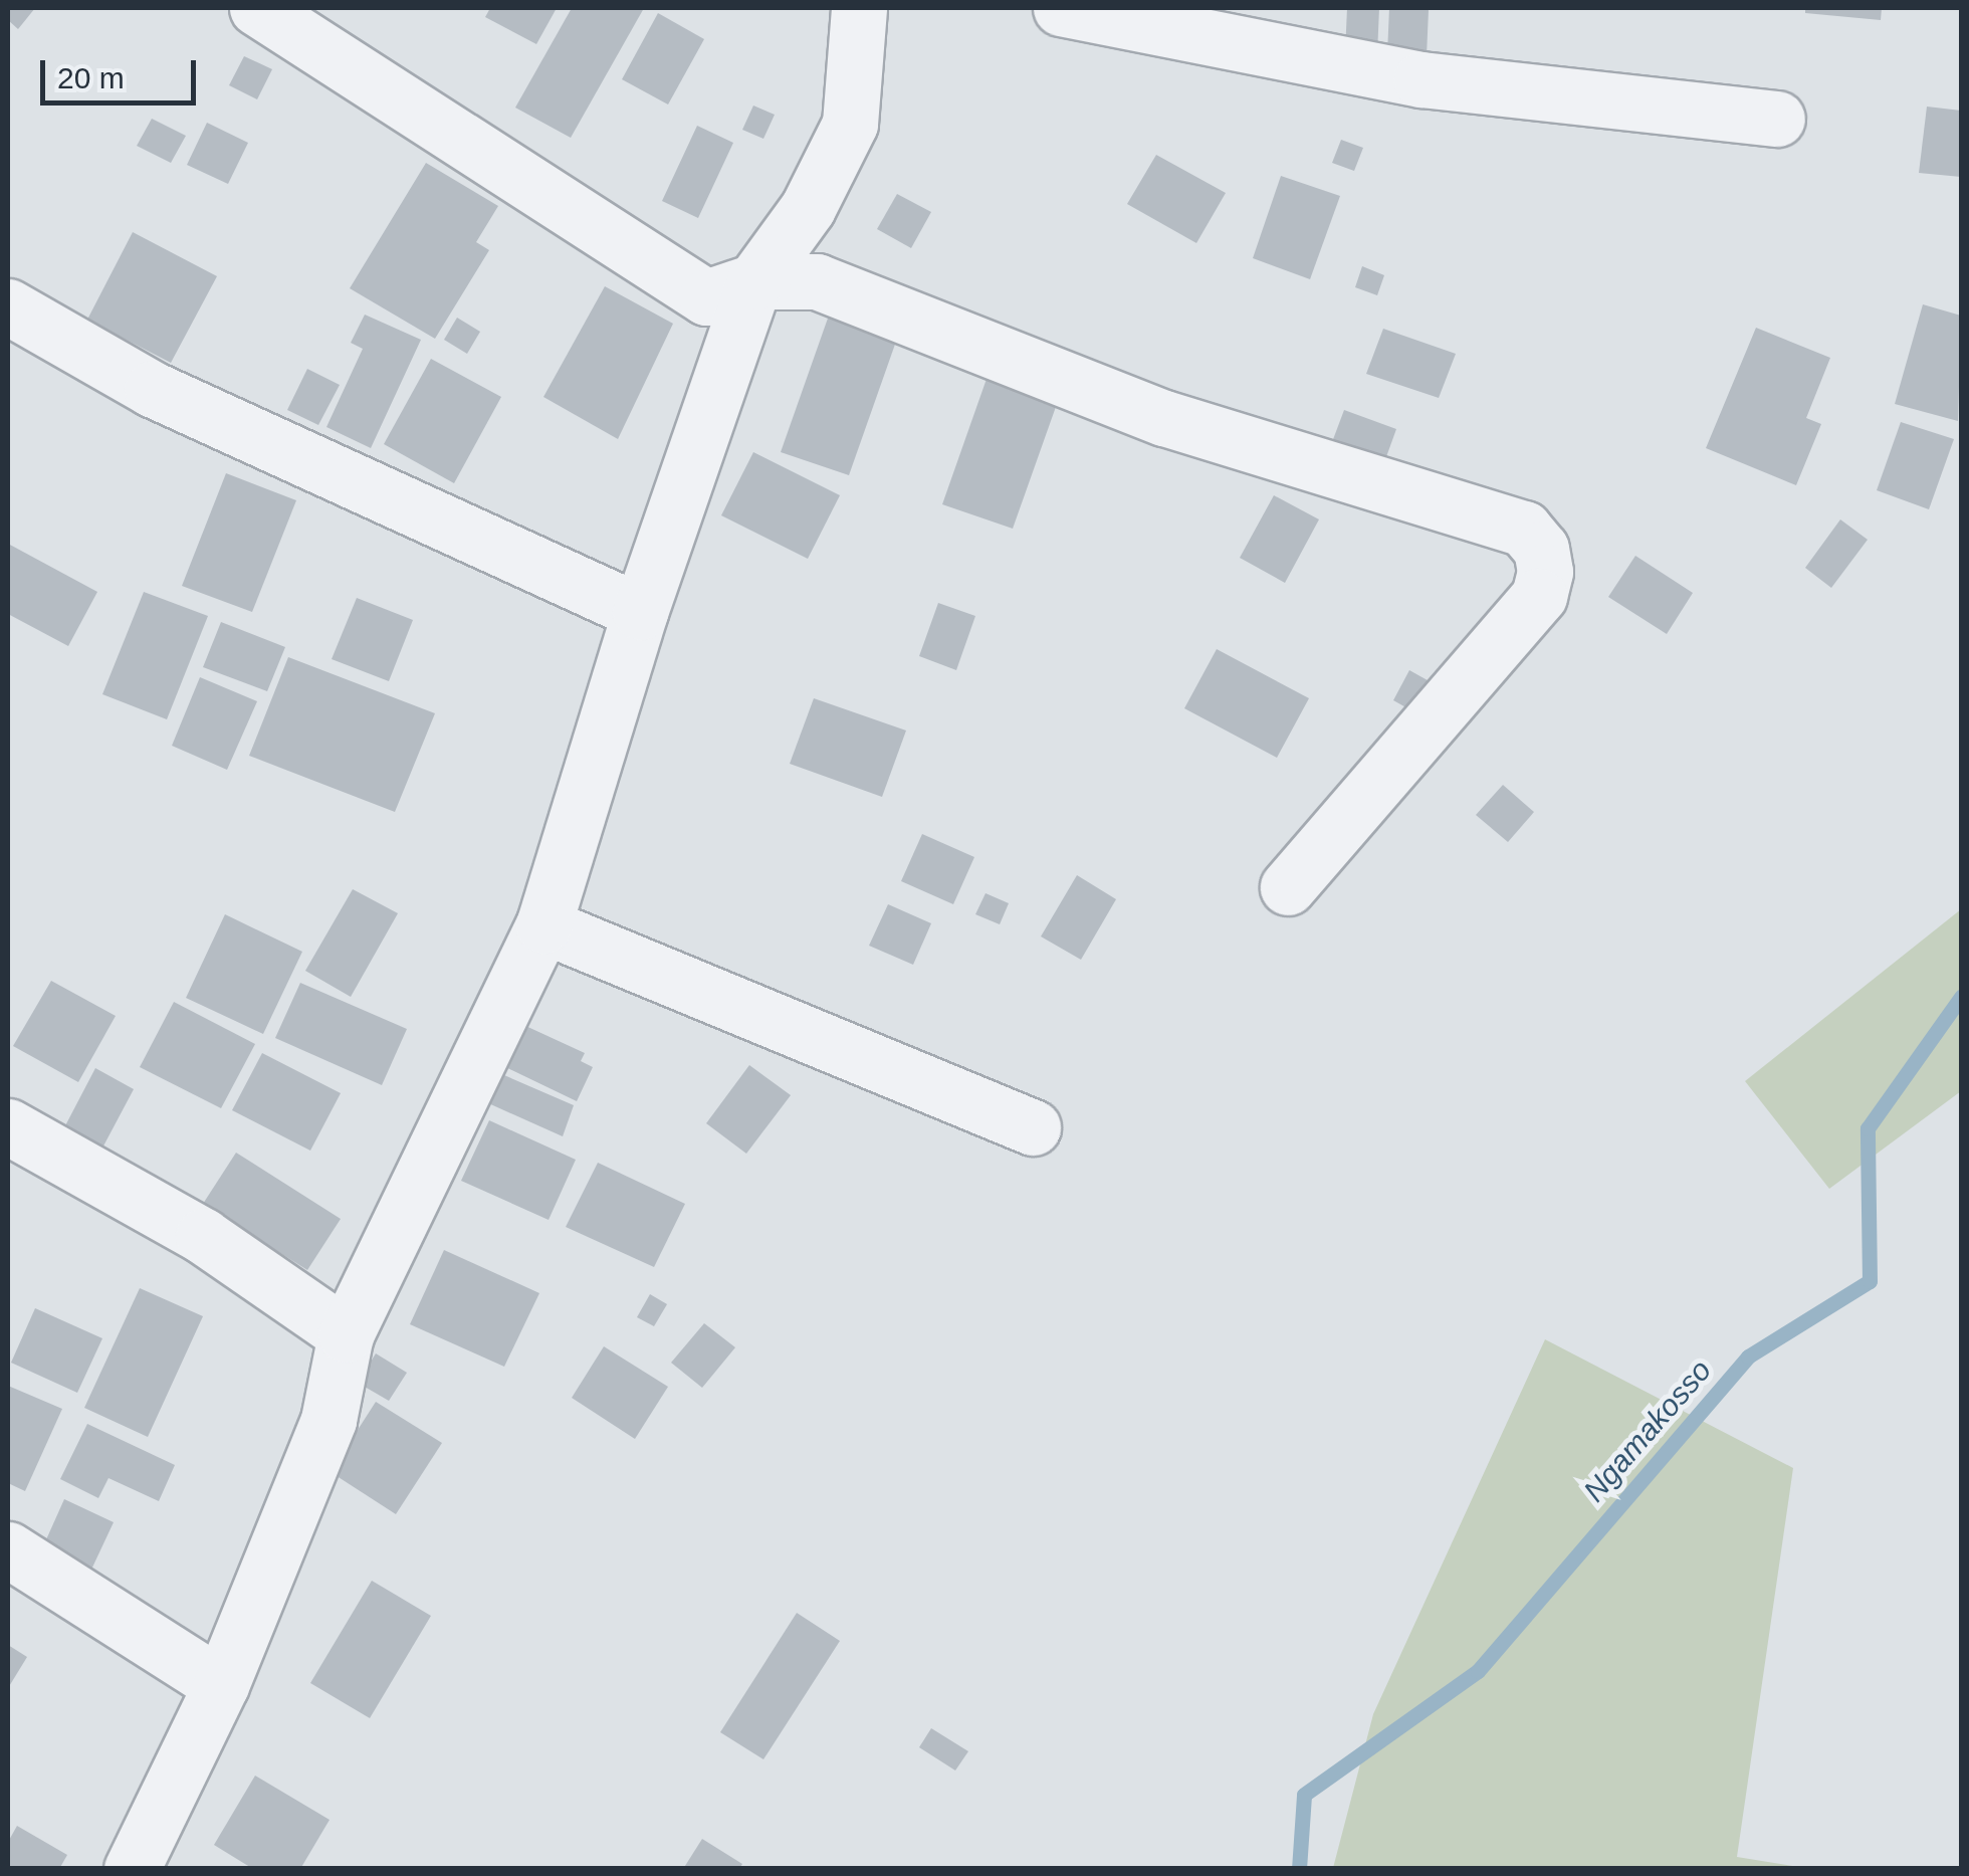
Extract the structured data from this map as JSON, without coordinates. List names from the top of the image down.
{
  "water": ["Ngamakosso"],
  "scale_bar": "20 m"
}
